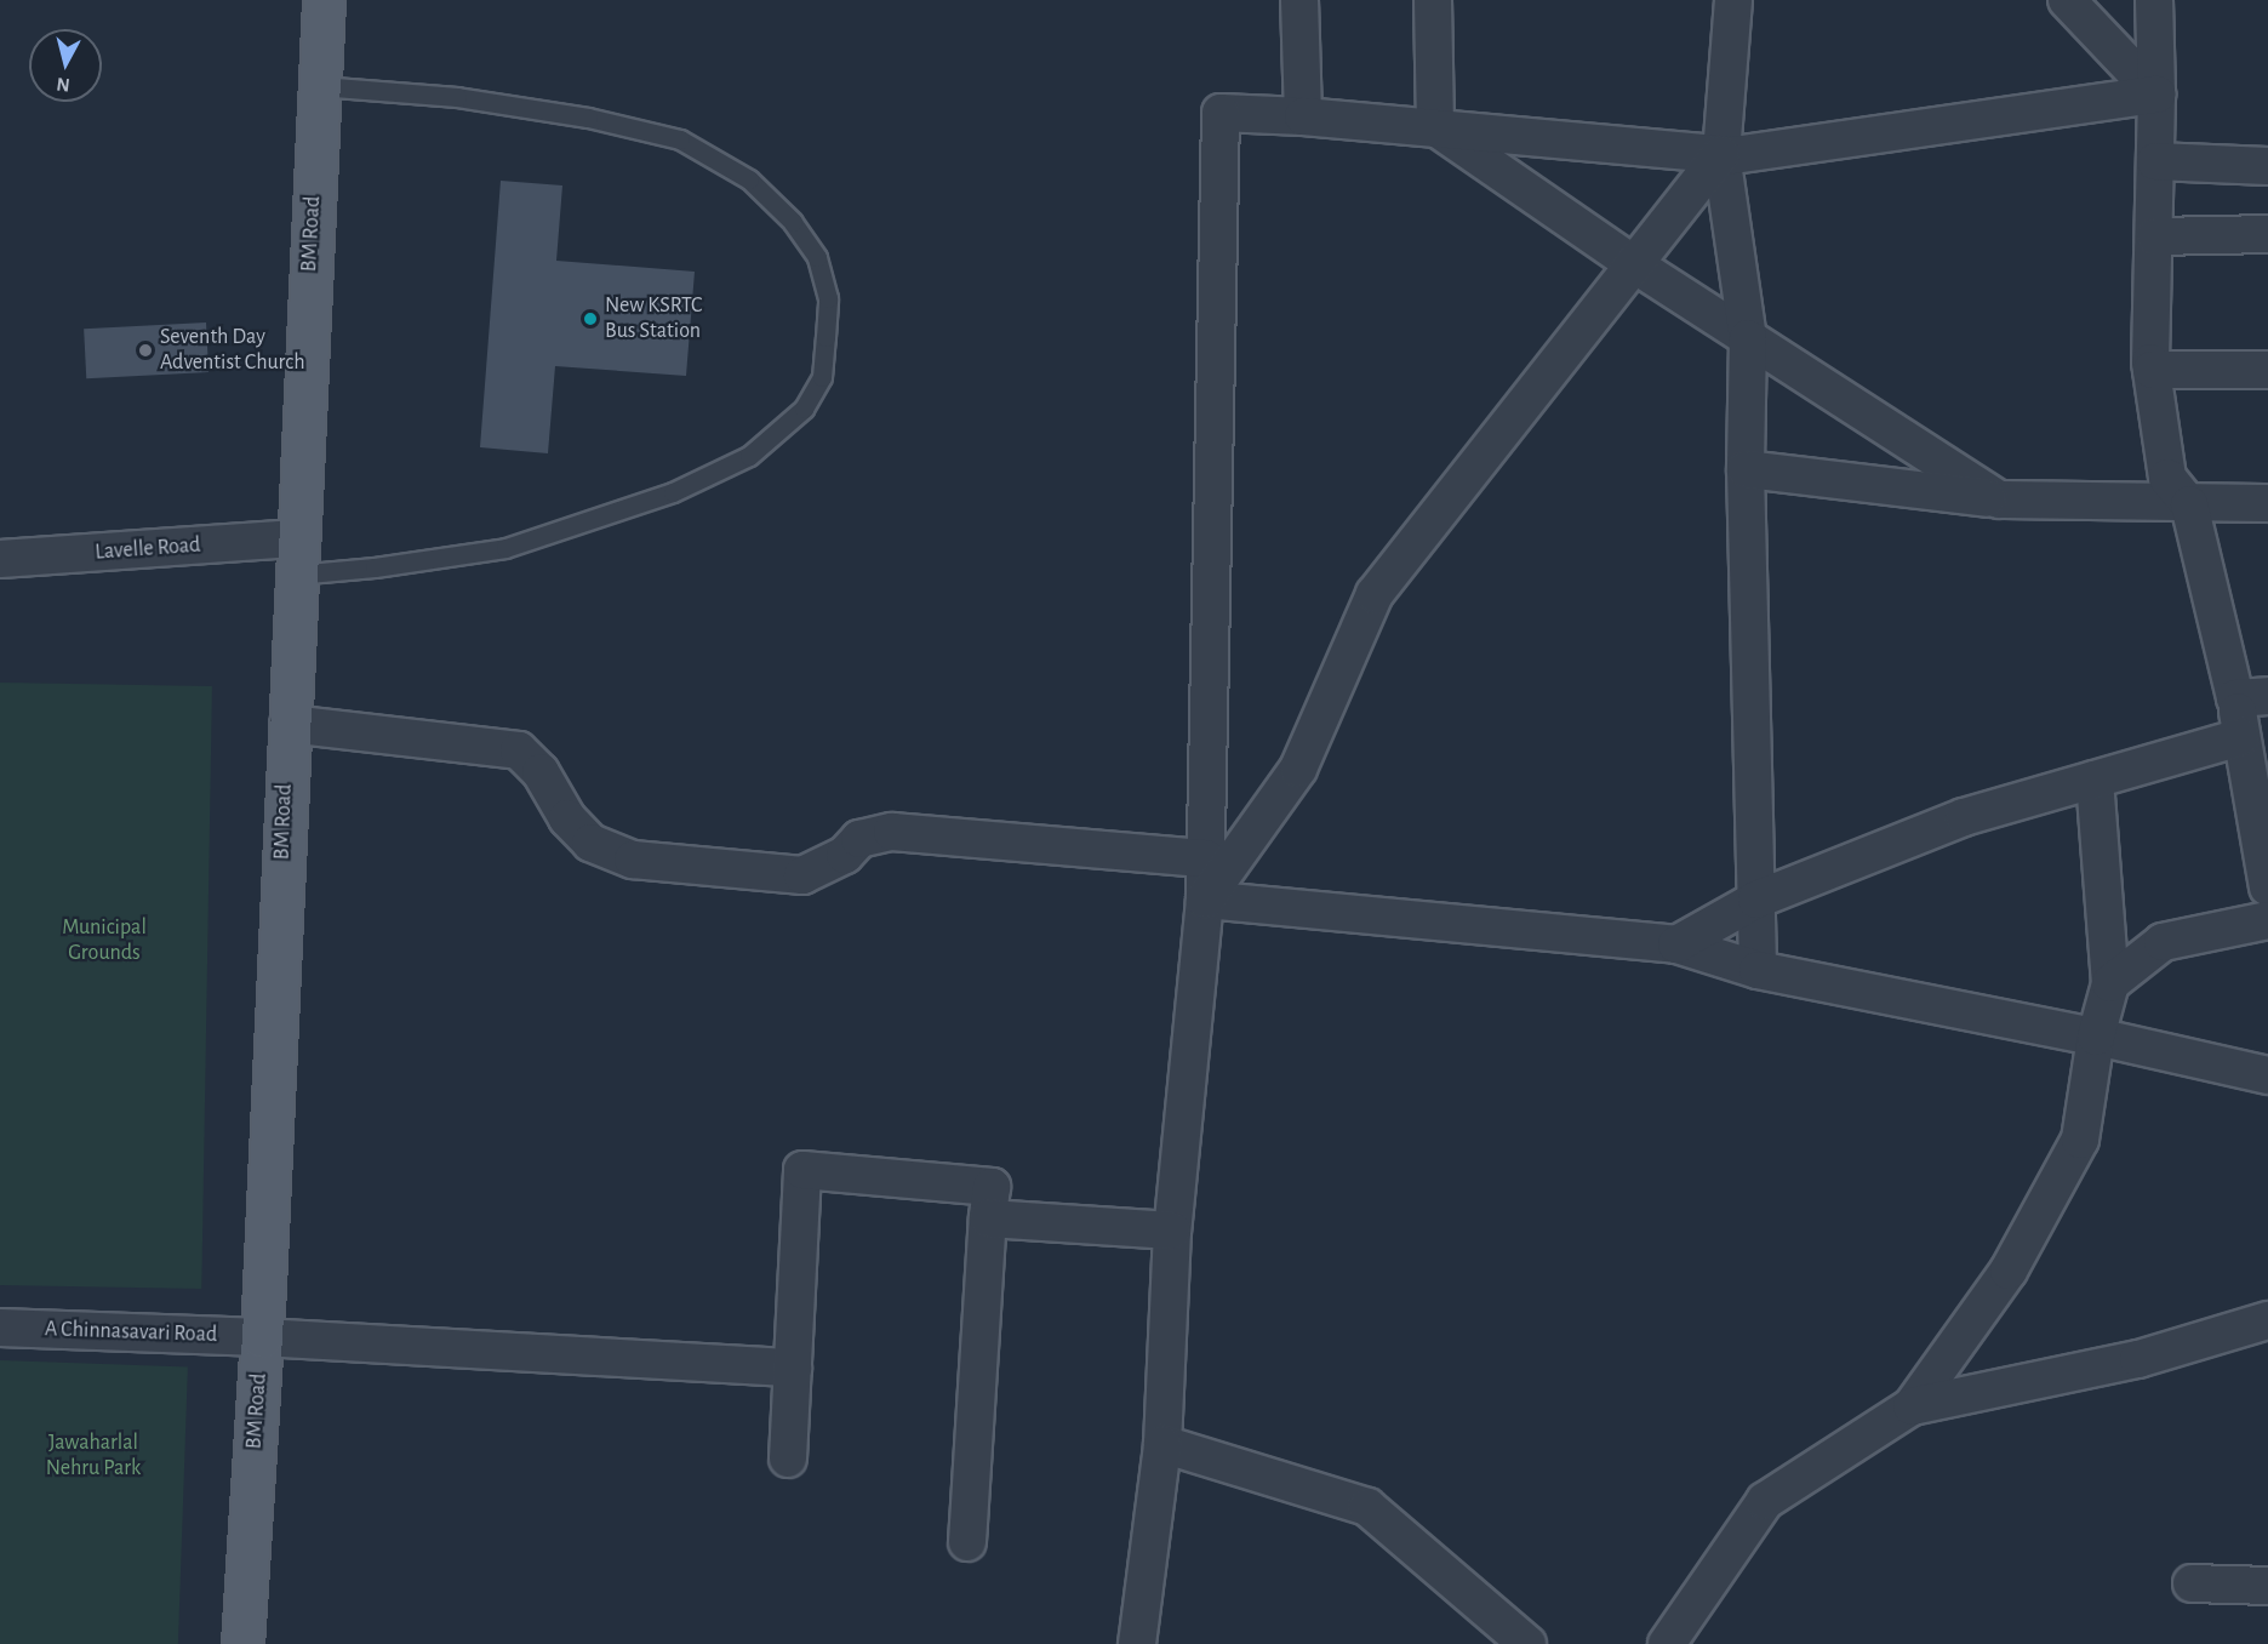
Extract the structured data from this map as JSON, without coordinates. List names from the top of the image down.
{
  "streets": {
    "main road": ["BM Road"],
    "street": ["Lavelle Road", "A Chinnasavari Road"]
  },
  "crossings": [
    ["BM Road", "Lavelle Road"],
    ["BM Road", "A Chinnasavari Road"]
  ],
  "parks": ["Municipal Grounds", "Jawaharlal Nehru Park"],
  "places": ["New KSRTC Bus Station", "Seventh Day Adventist Church"],
  "north": "bottom"
}
